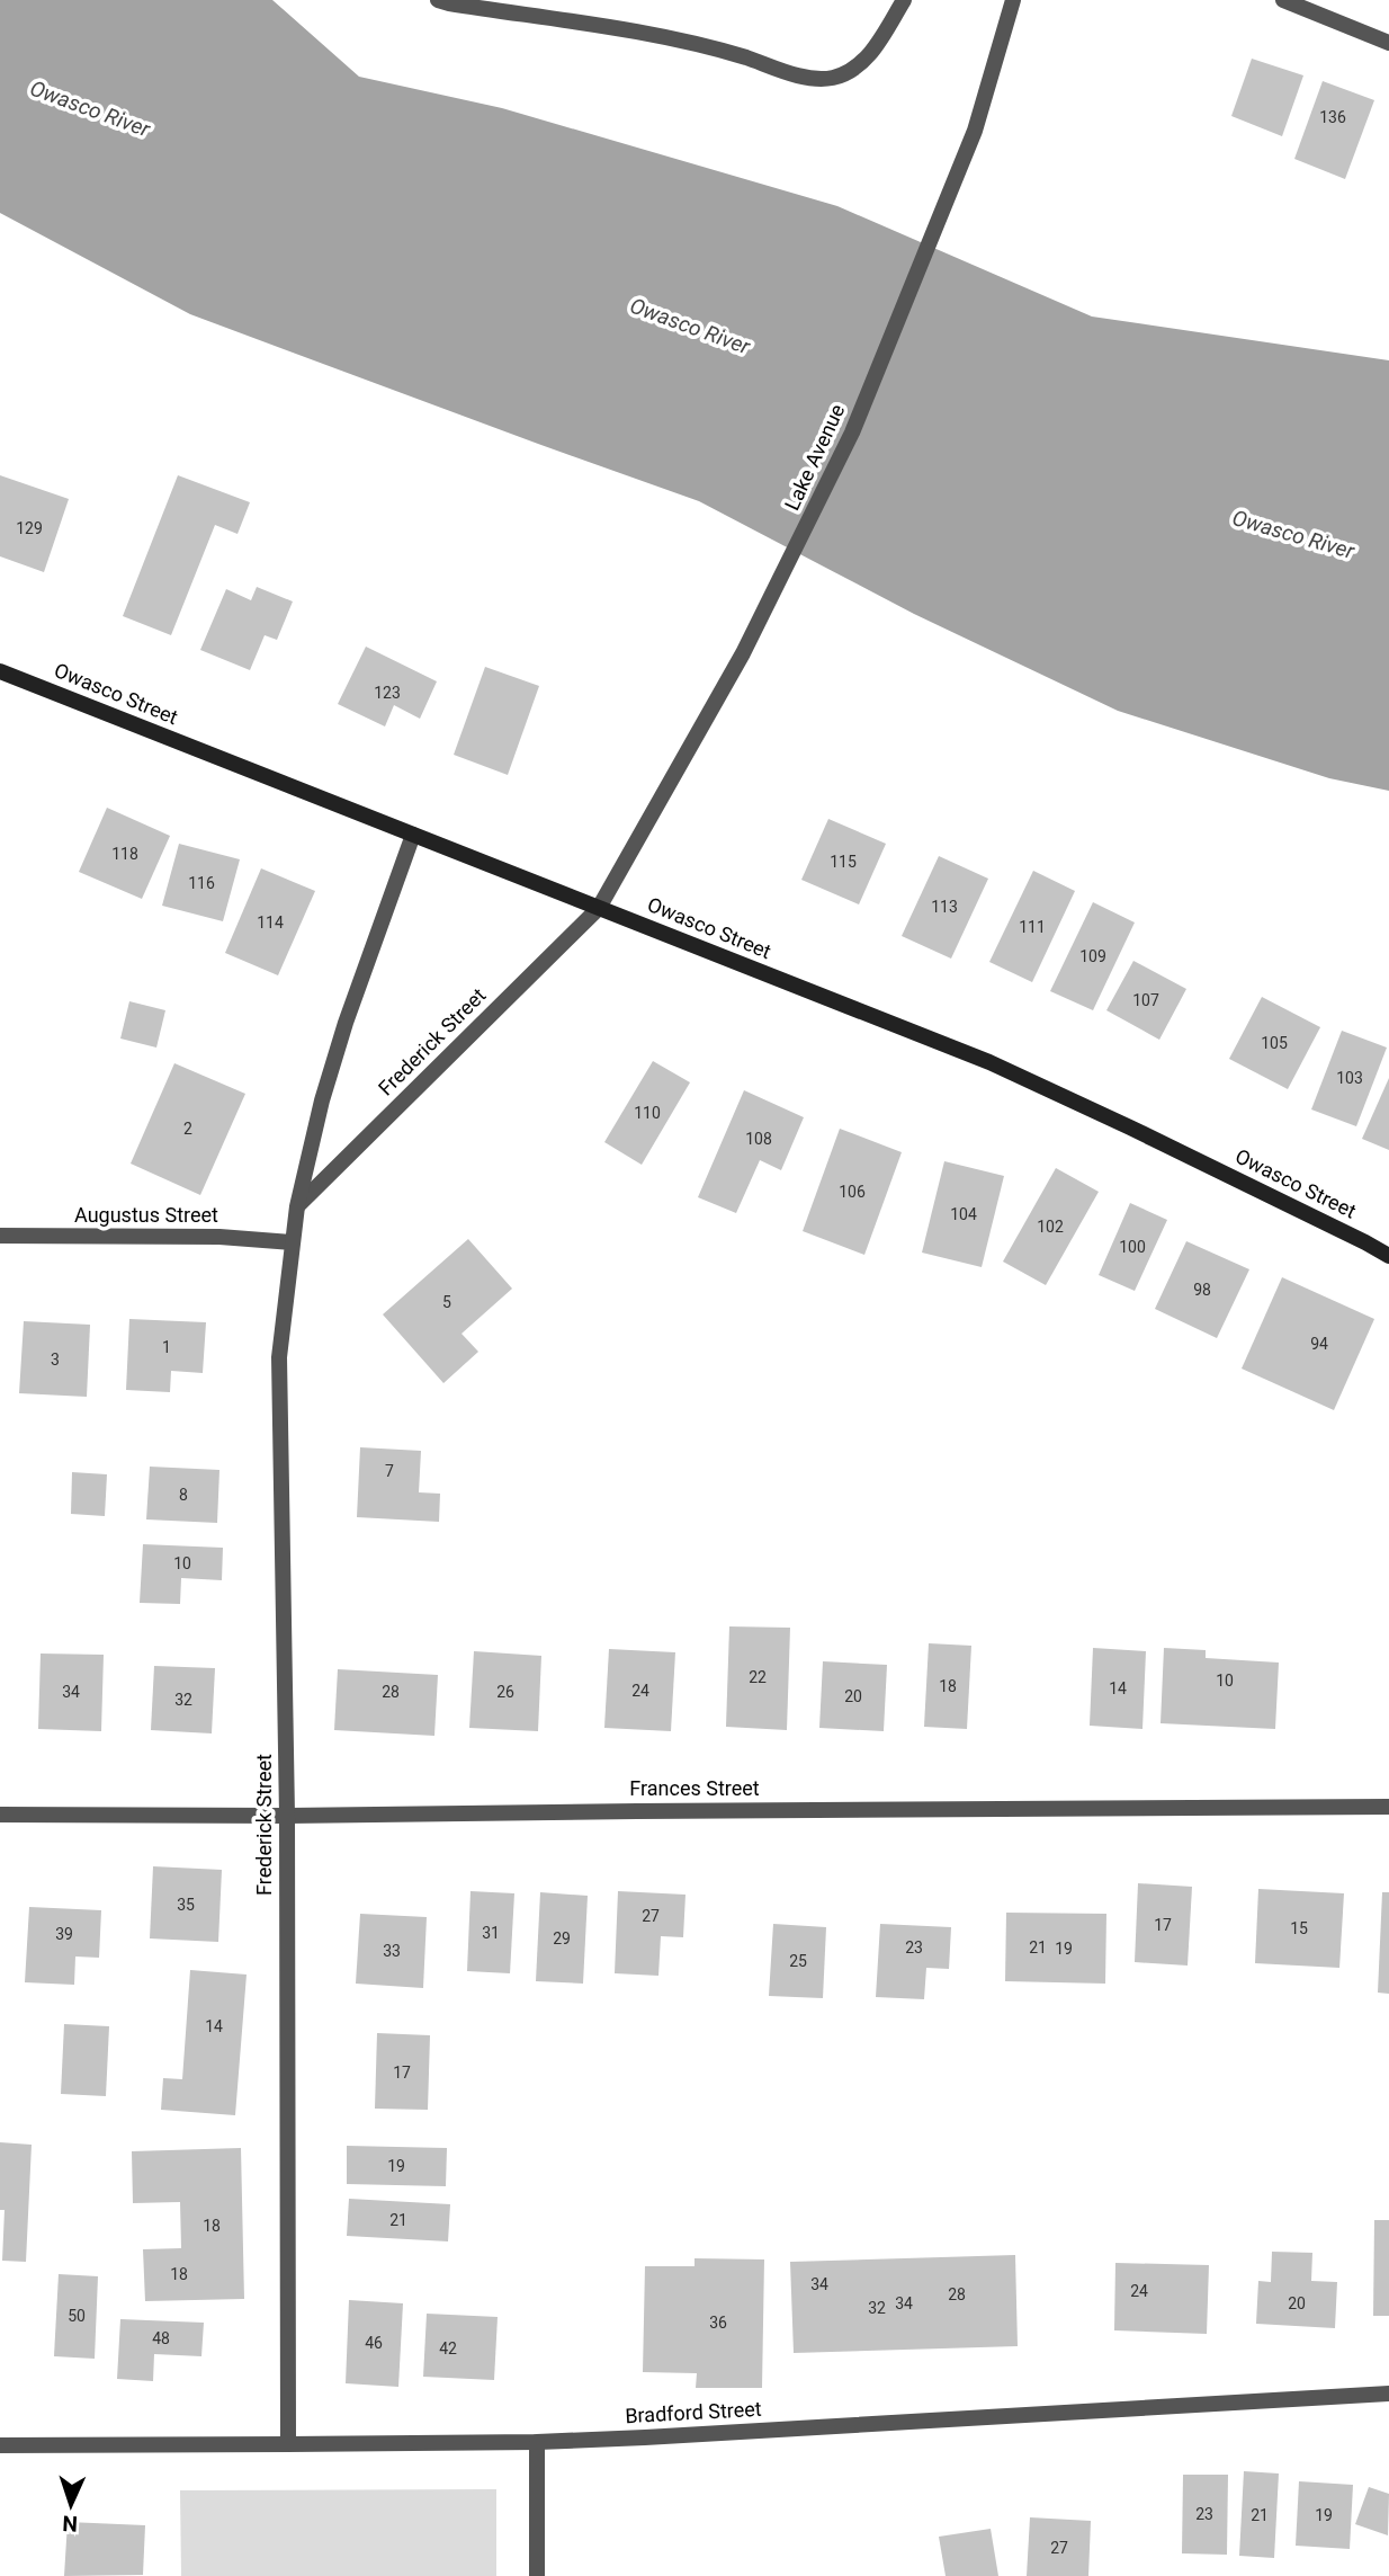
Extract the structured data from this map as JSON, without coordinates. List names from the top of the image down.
{
  "streets": {
    "main road": ["Owasco Street"],
    "street": [
      "Lake Avenue",
      "Frederick Street",
      "Augustus Street",
      "Frances Street",
      "Bradford Street"
    ]
  },
  "crossings": [
    ["Lake Avenue", "Owasco Street"],
    ["Lake Avenue", "Frederick Street"],
    ["Owasco Street", "Frederick Street"],
    ["Frederick Street", "Augustus Street"],
    ["Frederick Street", "Frances Street"],
    ["Frederick Street", "Bradford Street"]
  ],
  "water": ["Owasco River"],
  "house_numbers": [
    "136",
    "129",
    "123",
    "118",
    "115",
    "116",
    "113",
    "114",
    "111",
    "109",
    "107",
    "105",
    "103",
    "110",
    "2",
    "108",
    "106",
    "104",
    "102",
    "100",
    "98",
    "5",
    "94",
    "1",
    "3",
    "7",
    "8",
    "10",
    "22",
    "10",
    "18",
    "14",
    "24",
    "34",
    "28",
    "26",
    "20",
    "32",
    "35",
    "27",
    "17",
    "15",
    "31",
    "39",
    "29",
    "23",
    "21",
    "19",
    "33",
    "25",
    "14",
    "17",
    "19",
    "21",
    "18",
    "18",
    "34",
    "24",
    "28",
    "34",
    "20",
    "32",
    "50",
    "36",
    "48",
    "46",
    "42",
    "23",
    "21",
    "19",
    "27"
  ],
  "north": "bottom"
}
